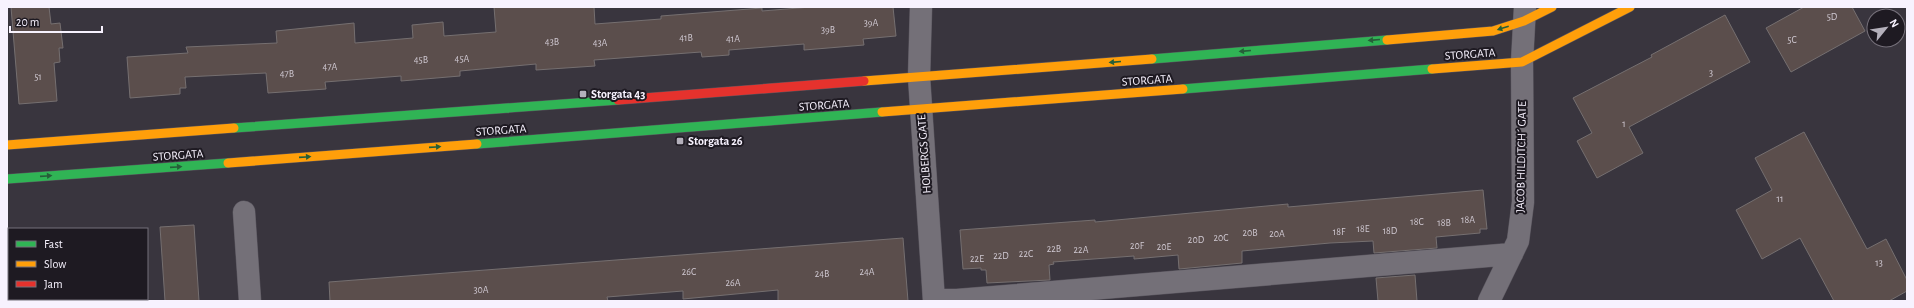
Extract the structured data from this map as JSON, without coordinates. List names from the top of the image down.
{
  "streets": {
    "street": ["STORGATA", "HOLBERGS GATE", "JACOB HILDITCH´ GATE"]
  },
  "crossings": [
    ["STORGATA", "HOLBERGS GATE"],
    ["STORGATA", "JACOB HILDITCH´ GATE"]
  ],
  "places": {
    "transit": ["Storgata 43", "Storgata 26"]
  },
  "house_numbers": [
    "5D",
    "39A",
    "39B",
    "41B",
    "41A",
    "5C",
    "43B",
    "43A",
    "45A",
    "45B",
    "47A",
    "3",
    "47B",
    "51",
    "1",
    "11",
    "18A",
    "18C",
    "18B",
    "18E",
    "18D",
    "18F",
    "20B",
    "20A",
    "20C",
    "20D",
    "20F",
    "20E",
    "22B",
    "22A",
    "22C",
    "22D",
    "22E",
    "13",
    "26C",
    "24A",
    "24B",
    "26A",
    "30A"
  ],
  "legend": ["Fast", "Slow", "Jam"],
  "scale_bar": "20 m",
  "north": "top right"
}
